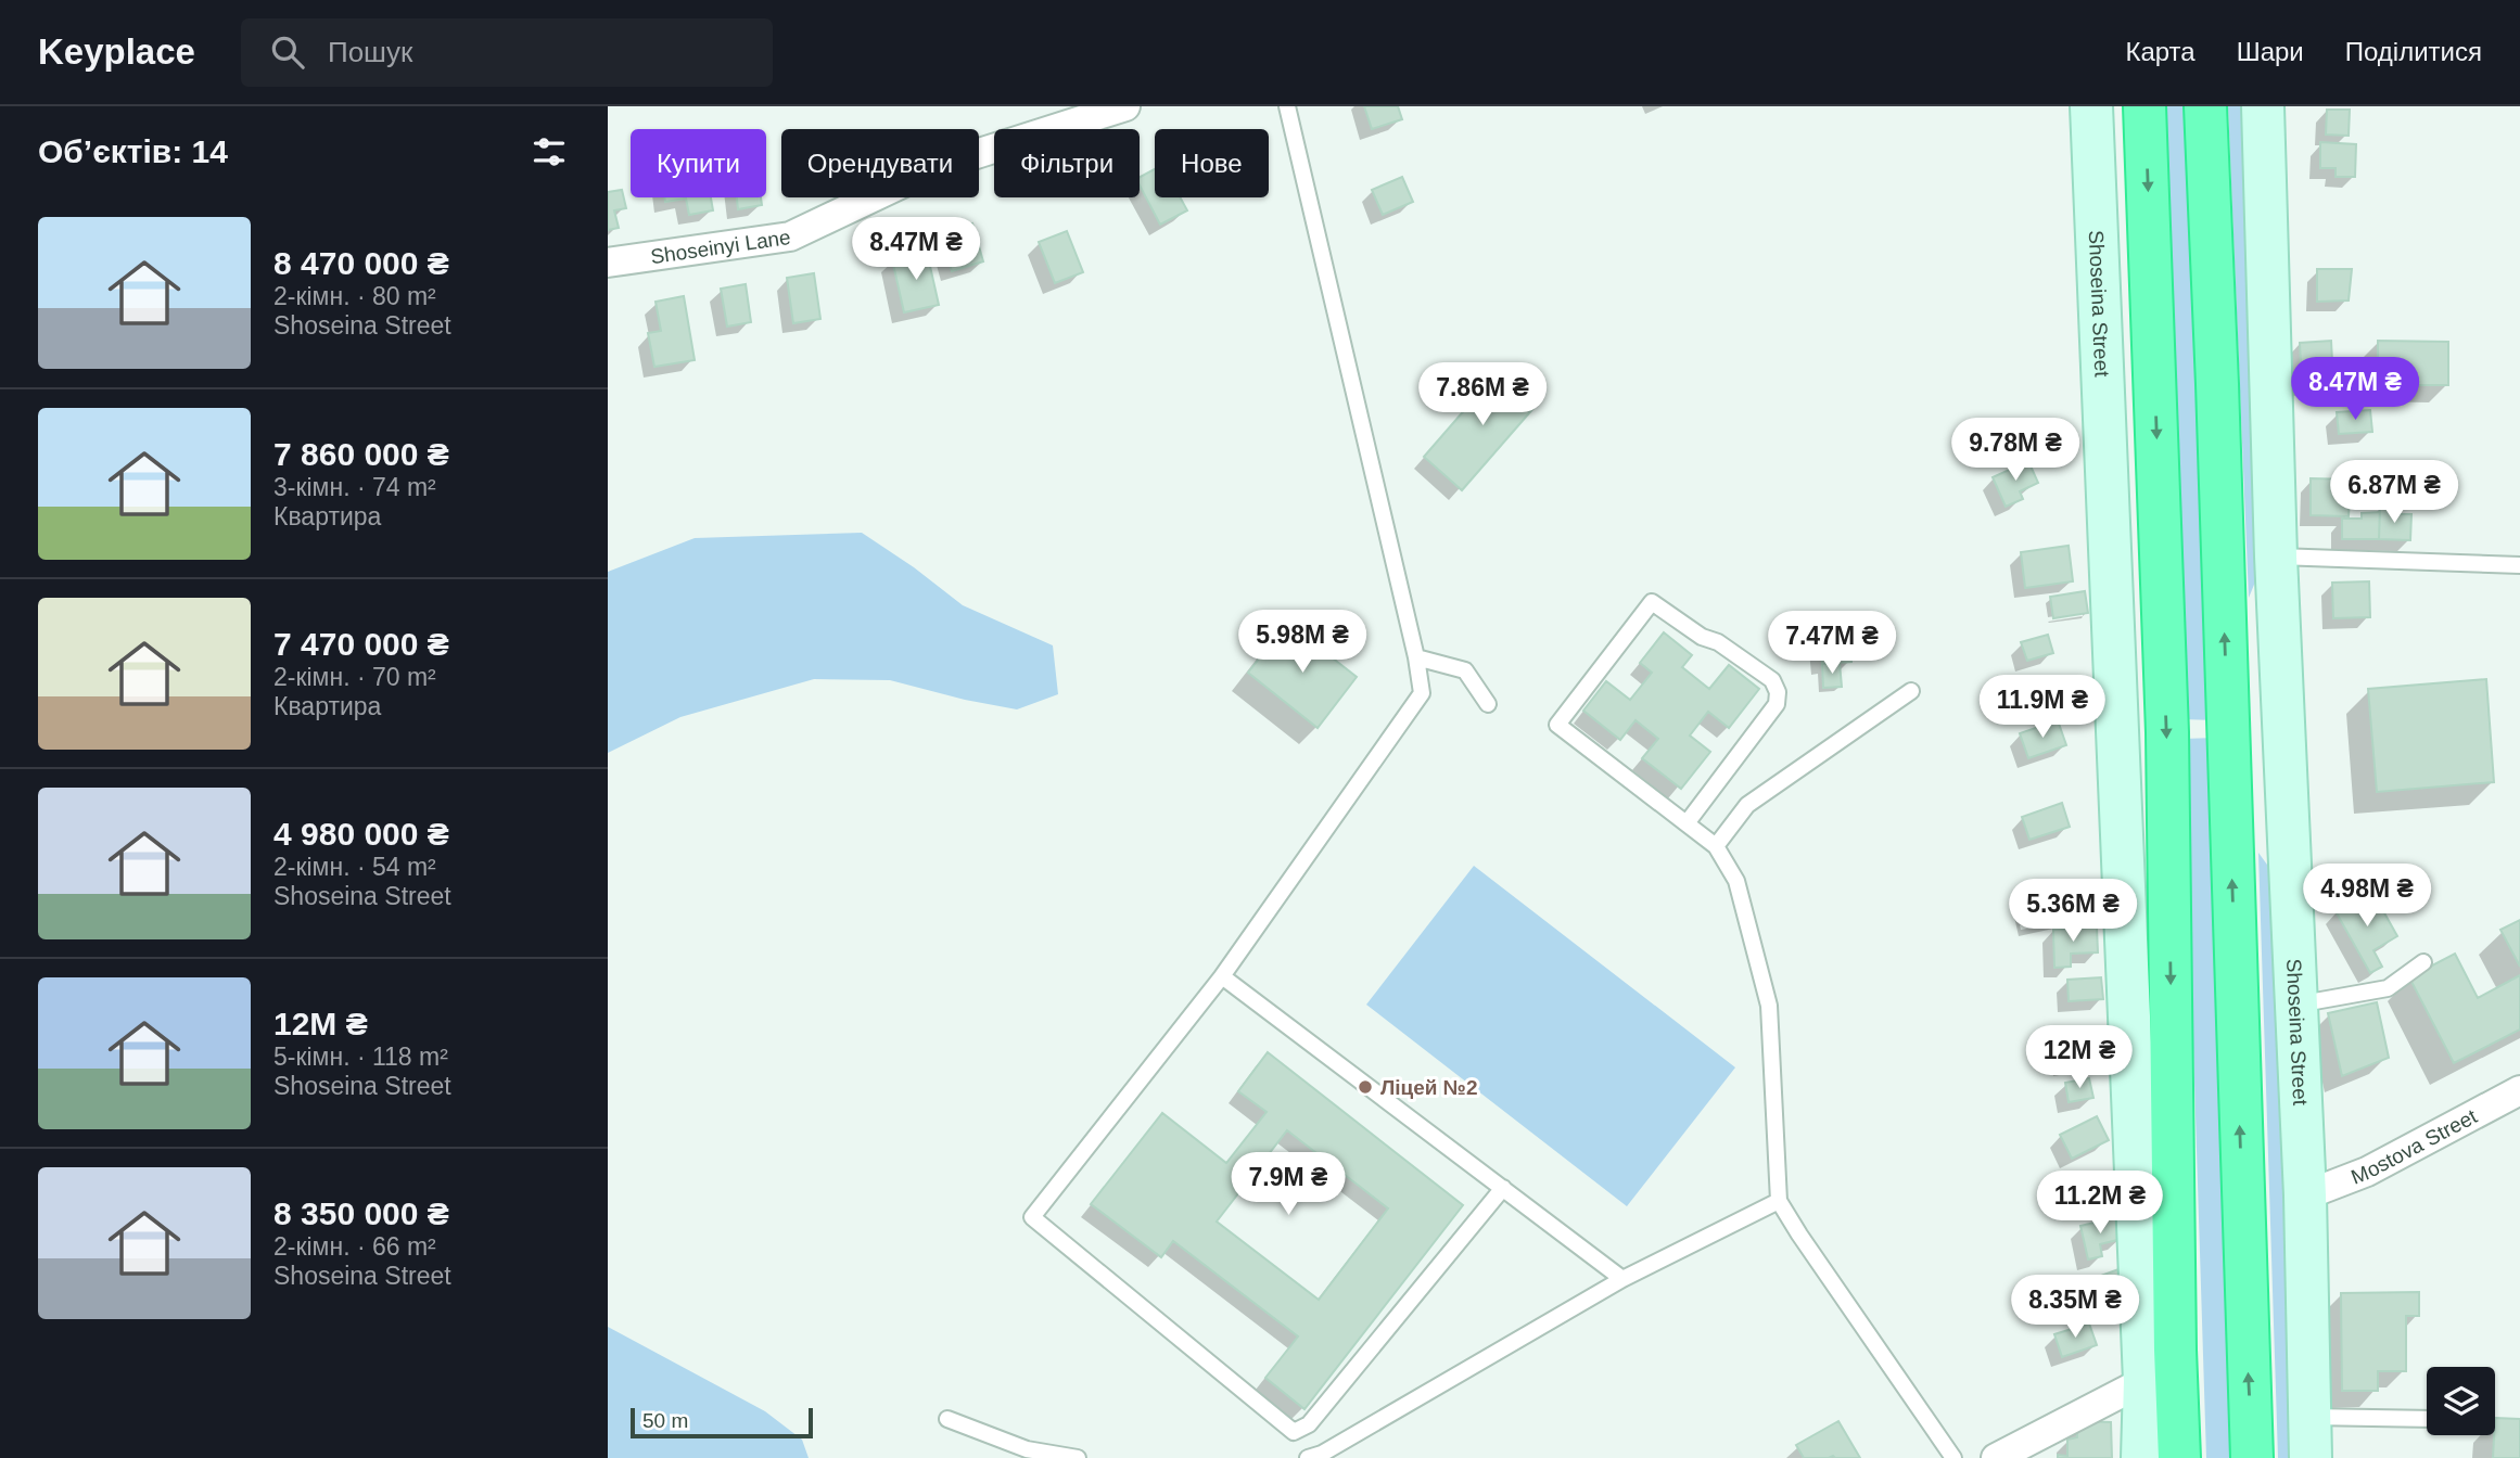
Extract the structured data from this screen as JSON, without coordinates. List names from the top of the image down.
{
  "streets": {
    "street": ["Shoseinyi Lane", "Shoseina Street", "Mostova Street"]
  },
  "crossings": [
    ["Shoseina Street", "Mostova Street"]
  ],
  "places": ["Ліцей №2"],
  "scale_bar": "50 m",
  "page": {
    "header": "Keyplace",
    "search": "Пошук",
    "nav": ["Карта", "Шари", "Поділитися"],
    "heading": "Об’єктів: 14",
    "chip": [
      "Купити",
      "Орендувати",
      "Фільтри",
      "Нове"
    ],
    "list": [
      {
        "name": "8 470 000 ₴",
        "note": "2-кімн. · 80 m² · Shoseina Street"
      },
      {
        "name": "7 860 000 ₴",
        "note": "3-кімн. · 74 m² · Квартира"
      },
      {
        "name": "7 470 000 ₴",
        "note": "2-кімн. · 70 m² · Квартира"
      },
      {
        "name": "4 980 000 ₴",
        "note": "2-кімн. · 54 m² · Shoseina Street"
      },
      {
        "name": "12M ₴",
        "note": "5-кімн. · 118 m² · Shoseina Street"
      },
      {
        "name": "8 350 000 ₴",
        "note": "2-кімн. · 66 m² · Shoseina Street"
      }
    ],
    "price": [
      "8.47M ₴",
      "8.47M ₴",
      "7.86M ₴",
      "9.78M ₴",
      "6.87M ₴",
      "5.98M ₴",
      "7.47M ₴",
      "11.9M ₴",
      "4.98M ₴",
      "5.36M ₴",
      "12M ₴",
      "7.9M ₴",
      "11.2M ₴",
      "8.35M ₴"
    ],
    "scale": "50 m"
  }
}
